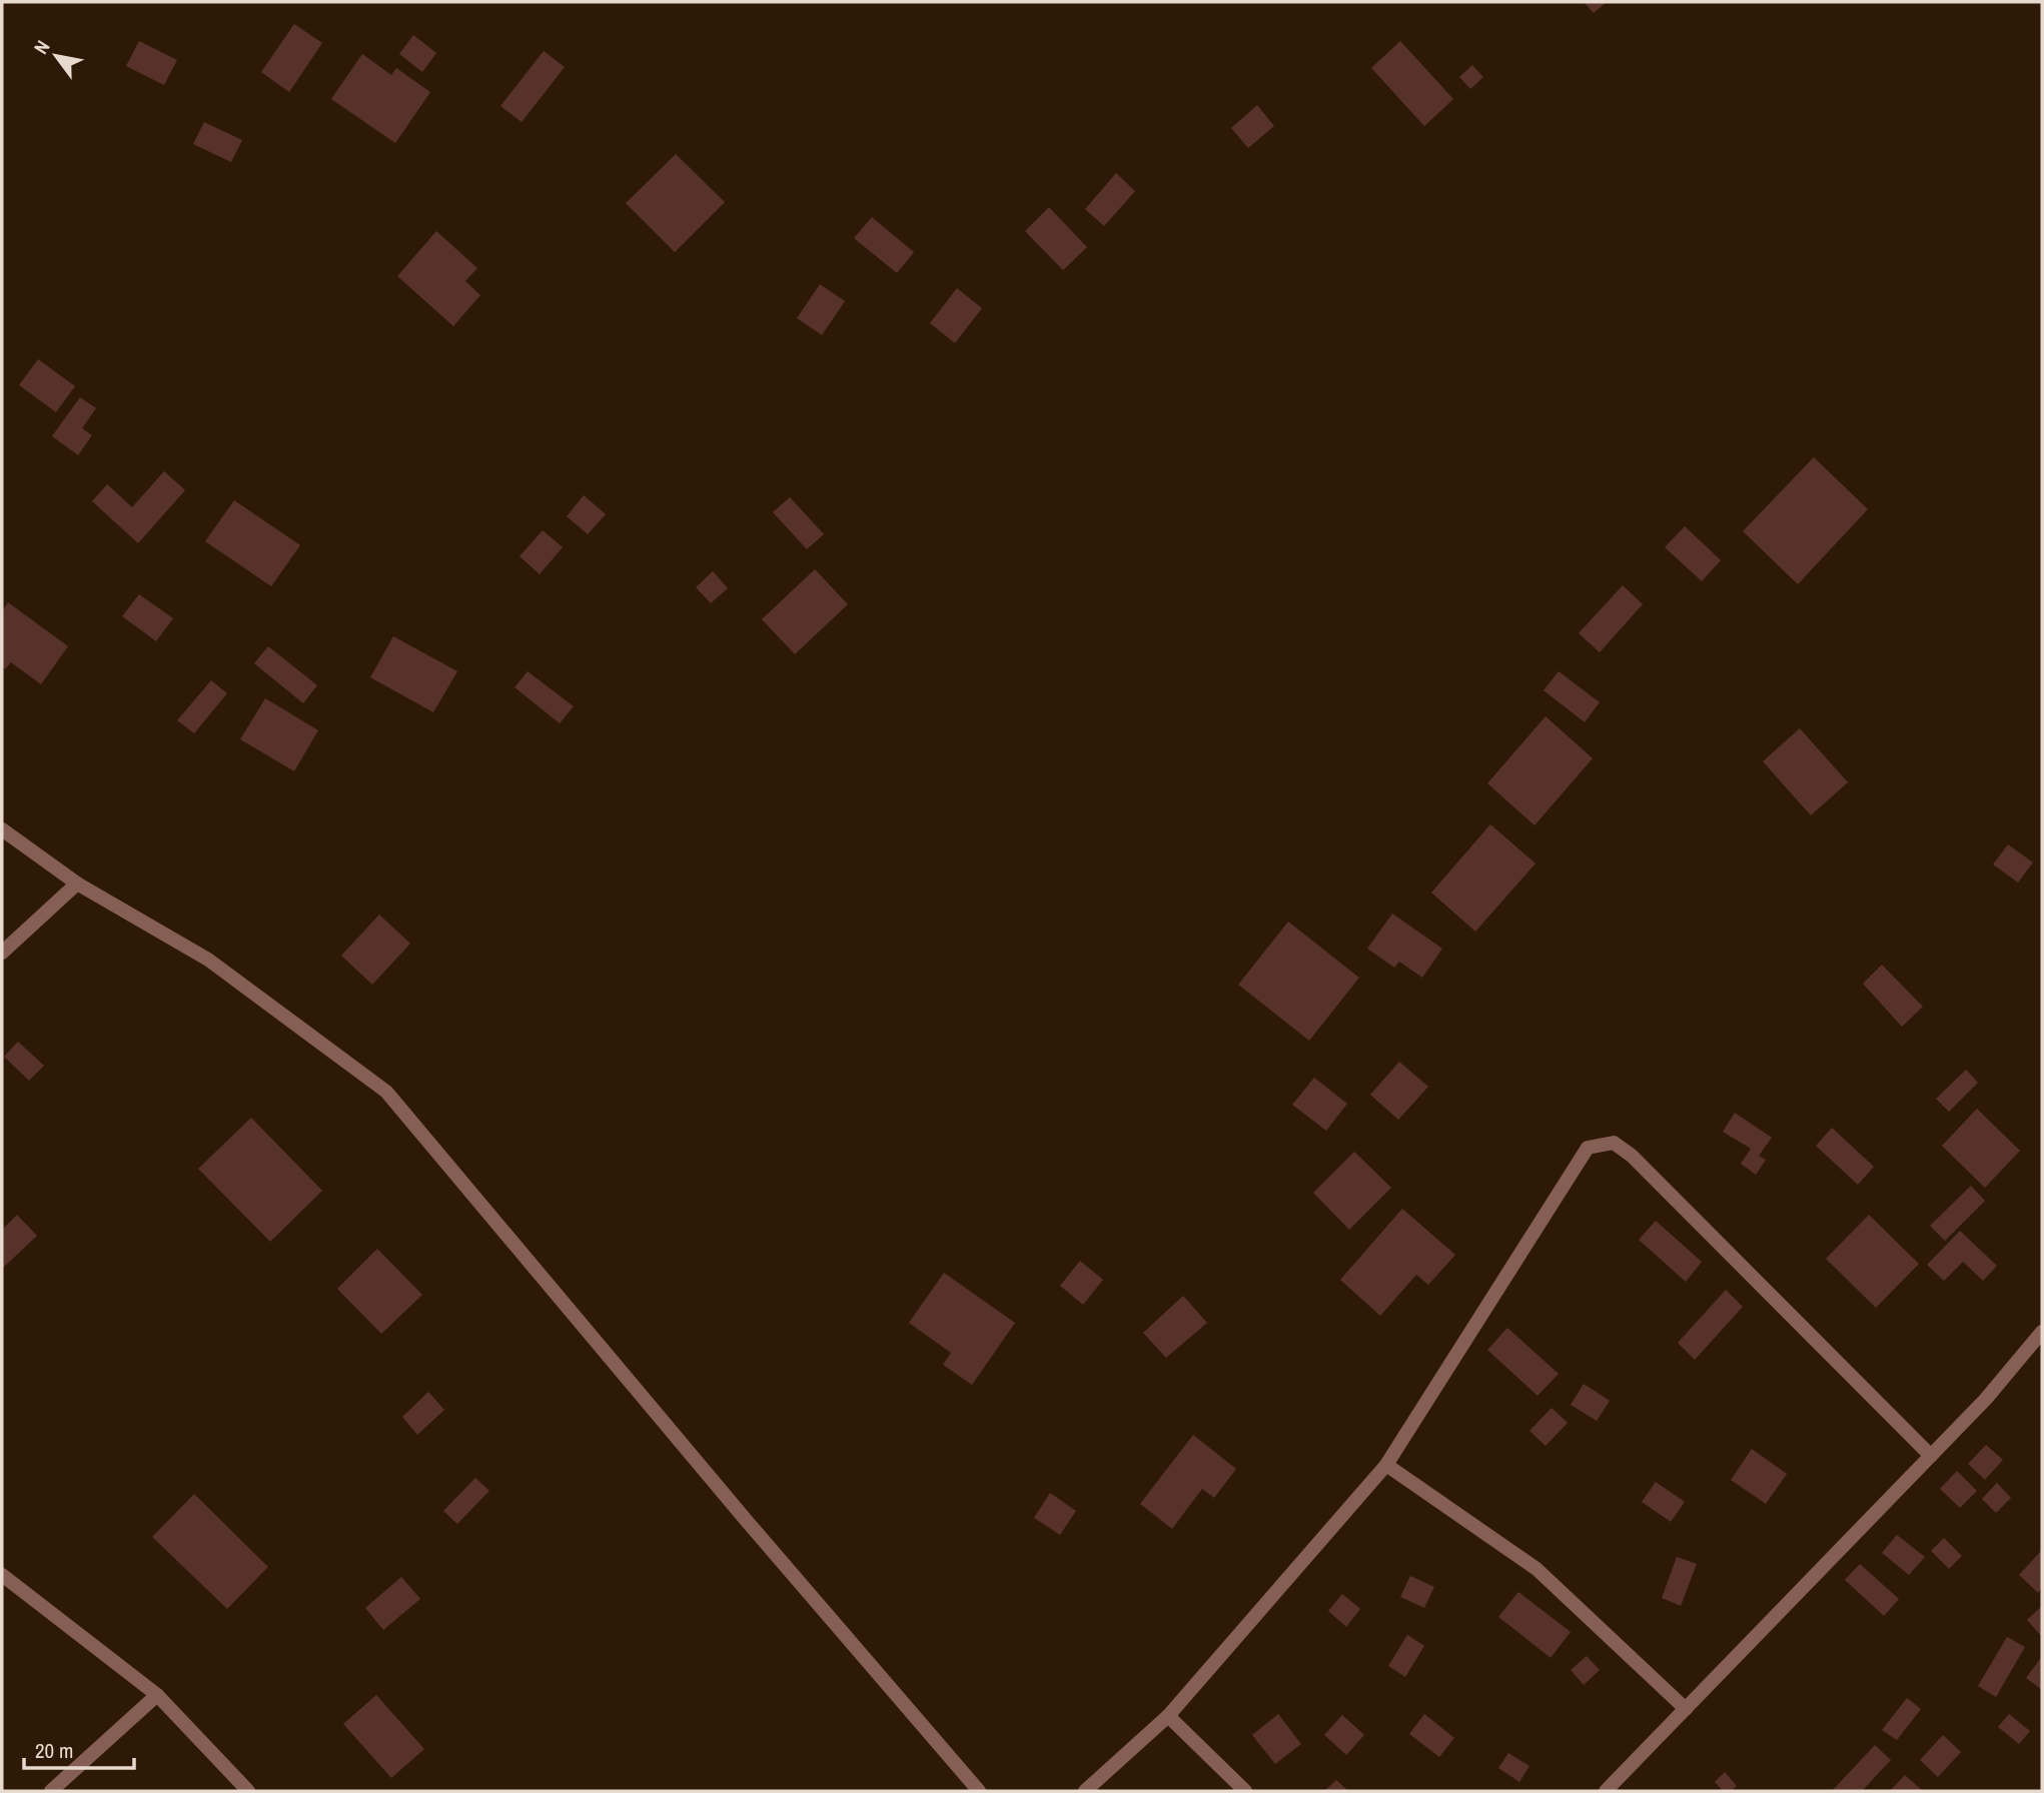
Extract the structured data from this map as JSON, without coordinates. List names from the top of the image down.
{
  "scale_bar": "20 m",
  "north": "top left"
}
